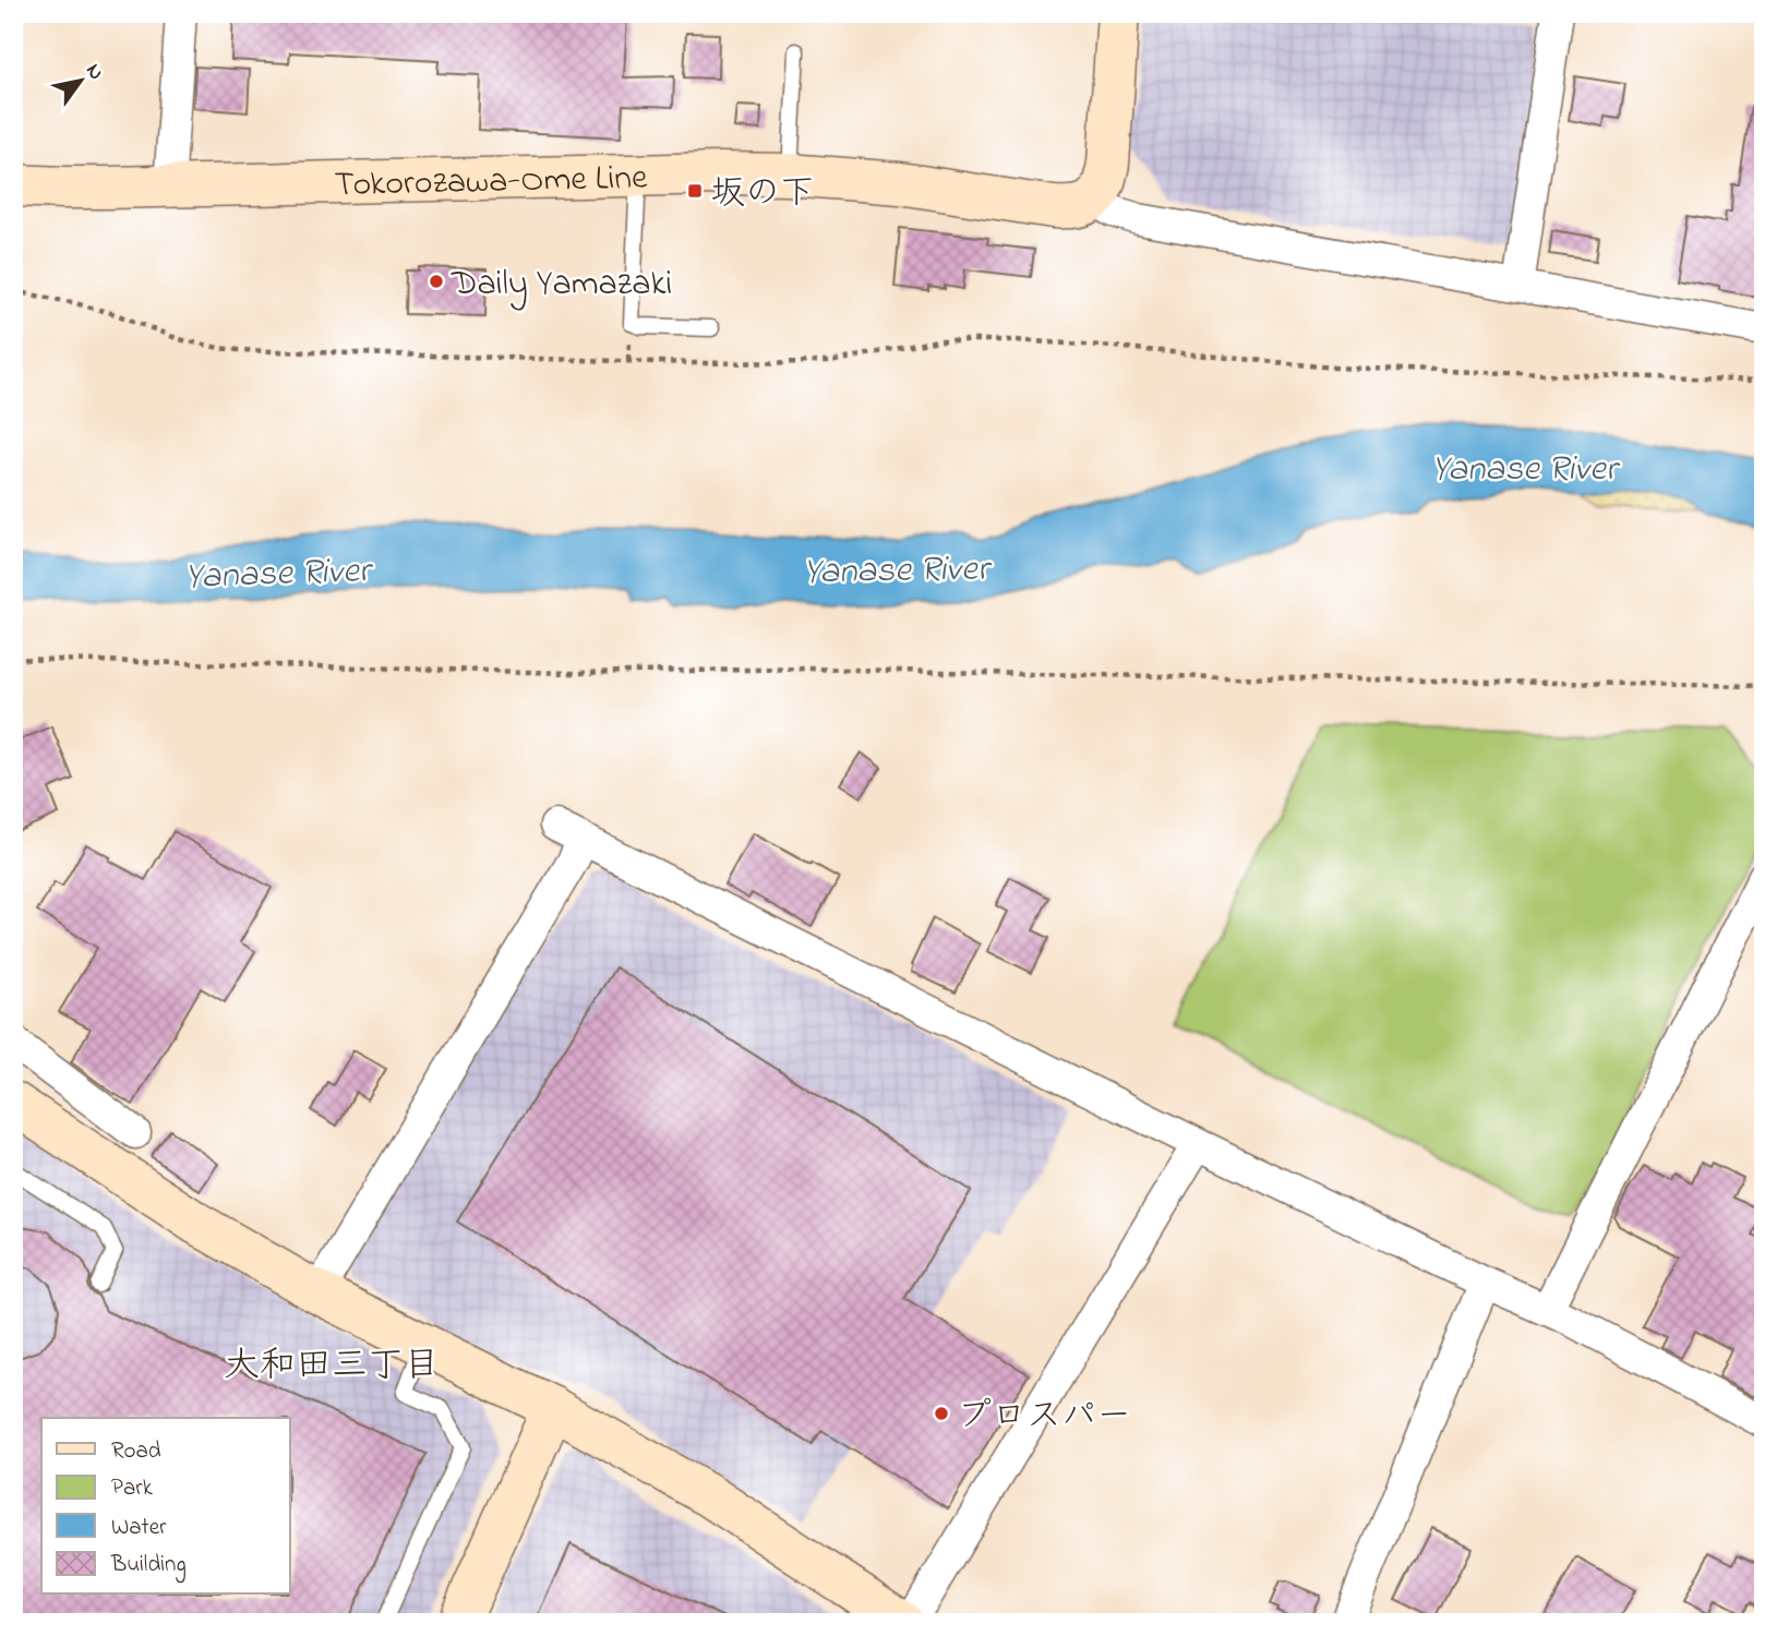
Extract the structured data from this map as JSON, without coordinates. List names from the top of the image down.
{
  "streets": {
    "main road": ["Tokorozawa-Ome Line"]
  },
  "districts": ["大和田三丁目"],
  "water": ["Yanase River"],
  "places": {
    "transit": ["坂の下"],
    "other": ["Daily Yamazaki", "プロスパー"]
  },
  "legend": [
    "Road",
    "Park",
    "Water",
    "Building"
  ],
  "north": "top right"
}
